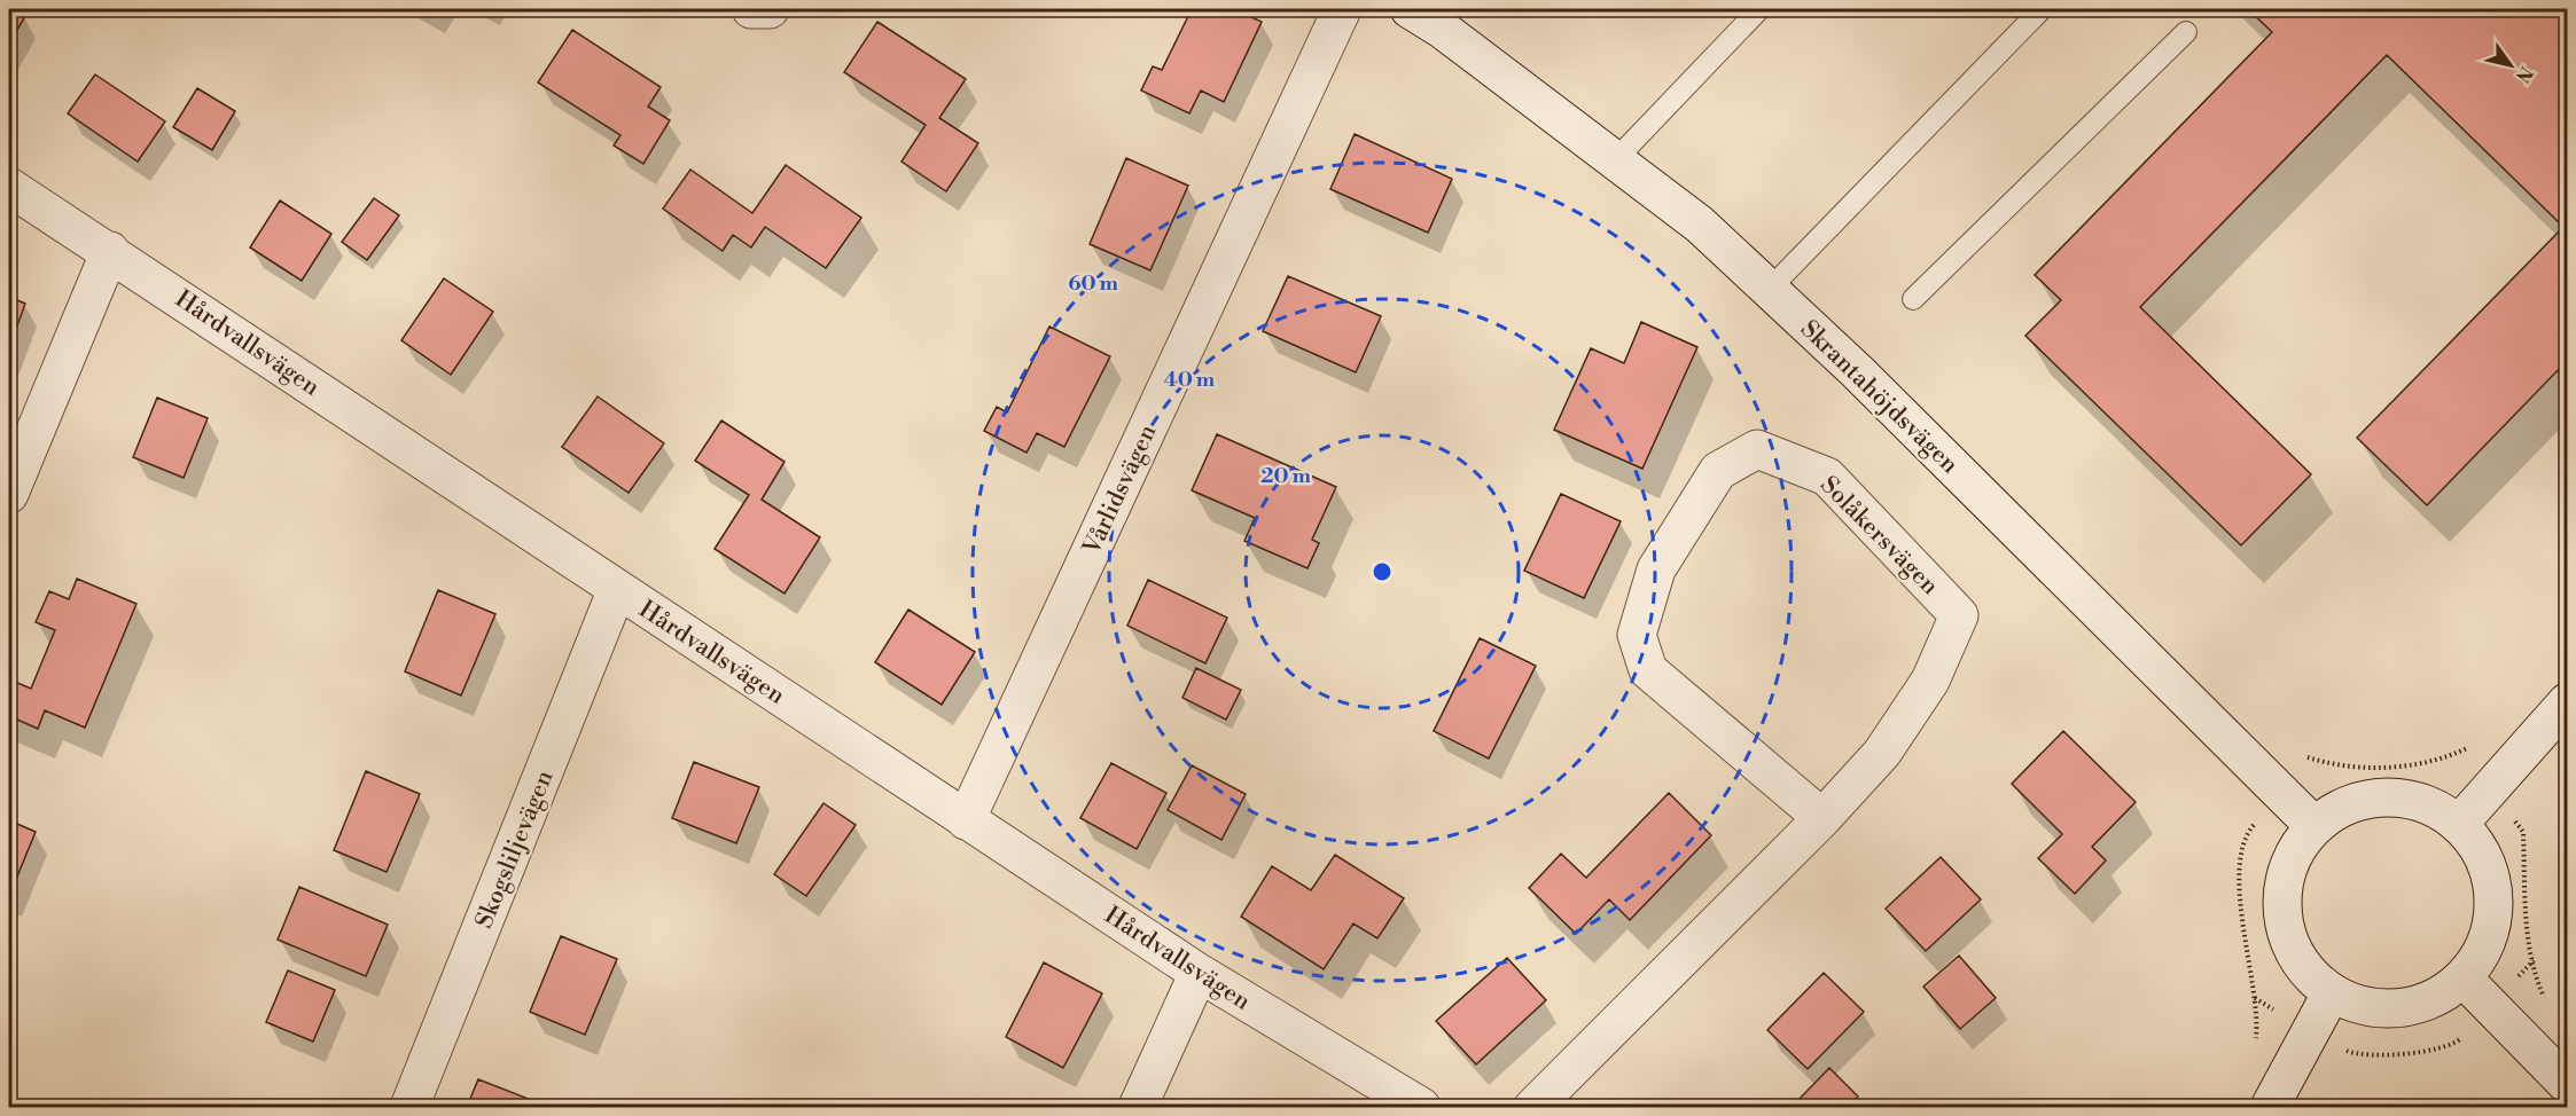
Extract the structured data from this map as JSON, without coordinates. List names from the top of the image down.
{
  "streets": {
    "street": [
      "Hårdvallsvägen",
      "Skrantahöjdsvägen",
      "Vårlidsvägen",
      "Solåkersvägen",
      "Skogsliljevägen"
    ]
  },
  "crossings": [
    ["Hårdvallsvägen", "Vårlidsvägen"],
    ["Hårdvallsvägen", "Skogsliljevägen"]
  ],
  "north": "bottom right",
  "rings": ["60 m", "40 m", "20 m"]
}
